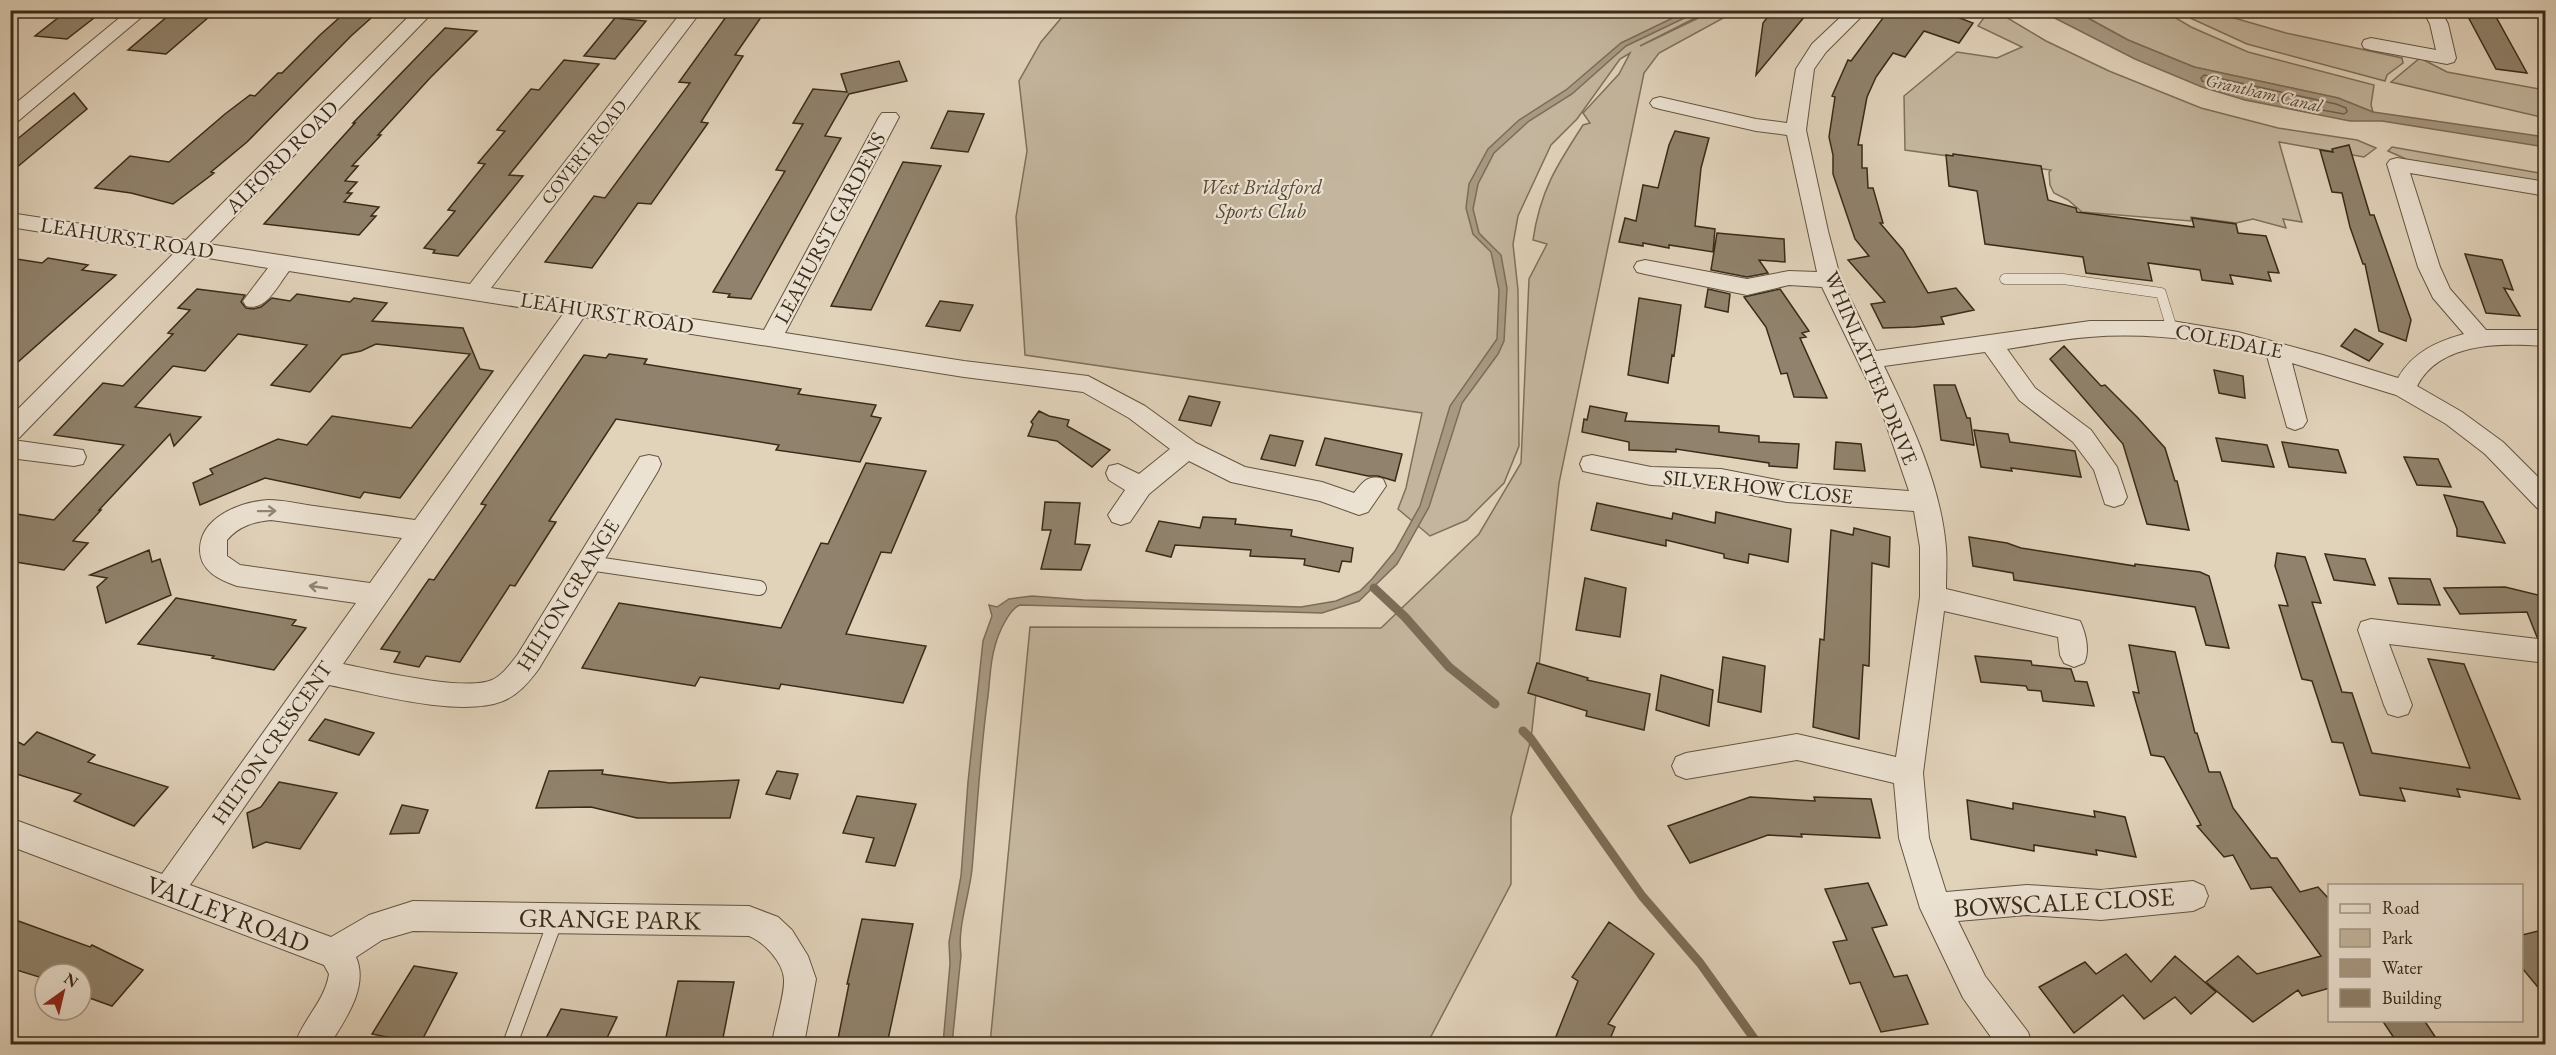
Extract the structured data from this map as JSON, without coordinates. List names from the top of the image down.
{
  "streets": {
    "street": [
      "COVERT ROAD",
      "ALFORD ROAD",
      "LEAHURST GARDENS",
      "LEAHURST ROAD",
      "COLEDALE",
      "WHINLATTER DRIVE",
      "SILVERHOW CLOSE",
      "HILTON GRANGE",
      "HILTON CRESCENT",
      "BOWSCALE CLOSE",
      "VALLEY ROAD",
      "GRANGE PARK"
    ]
  },
  "crossings": [
    ["COVERT ROAD", "LEAHURST ROAD"],
    ["ALFORD ROAD", "LEAHURST ROAD"],
    ["LEAHURST GARDENS", "LEAHURST ROAD"],
    ["LEAHURST ROAD", "HILTON CRESCENT"],
    ["COLEDALE", "WHINLATTER DRIVE"],
    ["WHINLATTER DRIVE", "SILVERHOW CLOSE"],
    ["WHINLATTER DRIVE", "BOWSCALE CLOSE"],
    ["HILTON GRANGE", "HILTON CRESCENT"],
    ["HILTON CRESCENT", "VALLEY ROAD"],
    ["VALLEY ROAD", "GRANGE PARK"]
  ],
  "water": ["Grantham Canal"],
  "parks": ["West Bridgford Sports Club"],
  "legend": [
    "Road",
    "Park",
    "Water",
    "Building"
  ],
  "north": "top right"
}
